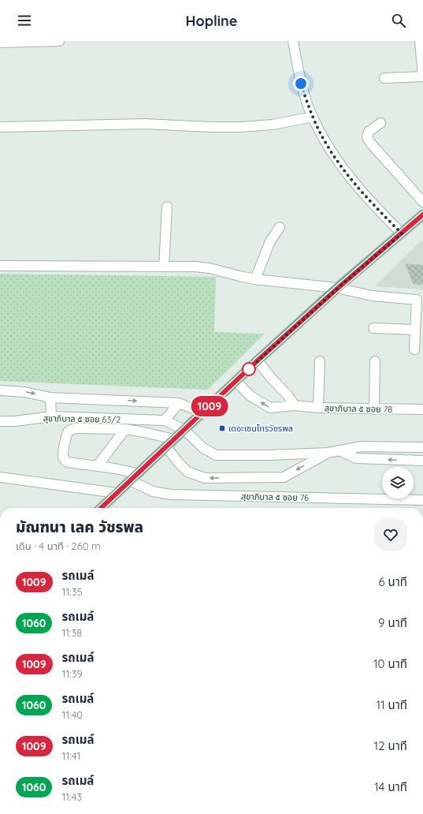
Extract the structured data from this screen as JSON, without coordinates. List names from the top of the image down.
{
  "streets": {
    "street": ["สุขาภิบาล ๕ ซอย 78", "สุขาภิบาล ๕ ซอย 63/2", "สุขาภิบาล ๕ ซอย 76"]
  },
  "places": {
    "transit": ["เดอะเซนโทรวัชรพล"]
  },
  "lines": ["bus line 1009"],
  "page": {
    "header": "Hopline",
    "on_map": "1009",
    "heading": ["มัณฑนา เลค วัชรพล", "เดิน · 4 นาที · 260 m"],
    "list": [
      {
        "mark": "1009",
        "name": "รถเมล์",
        "note": "11:35",
        "value": "6 นาที"
      },
      {
        "mark": "1060",
        "name": "รถเมล์",
        "note": "11:38",
        "value": "9 นาที"
      },
      {
        "mark": "1009",
        "name": "รถเมล์",
        "note": "11:39",
        "value": "10 นาที"
      },
      {
        "mark": "1060",
        "name": "รถเมล์",
        "note": "11:40",
        "value": "11 นาที"
      },
      {
        "mark": "1009",
        "name": "รถเมล์",
        "note": "11:41",
        "value": "12 นาที"
      },
      {
        "mark": "1060",
        "name": "รถเมล์",
        "note": "11:43",
        "value": "14 นาที"
      }
    ]
  }
}
